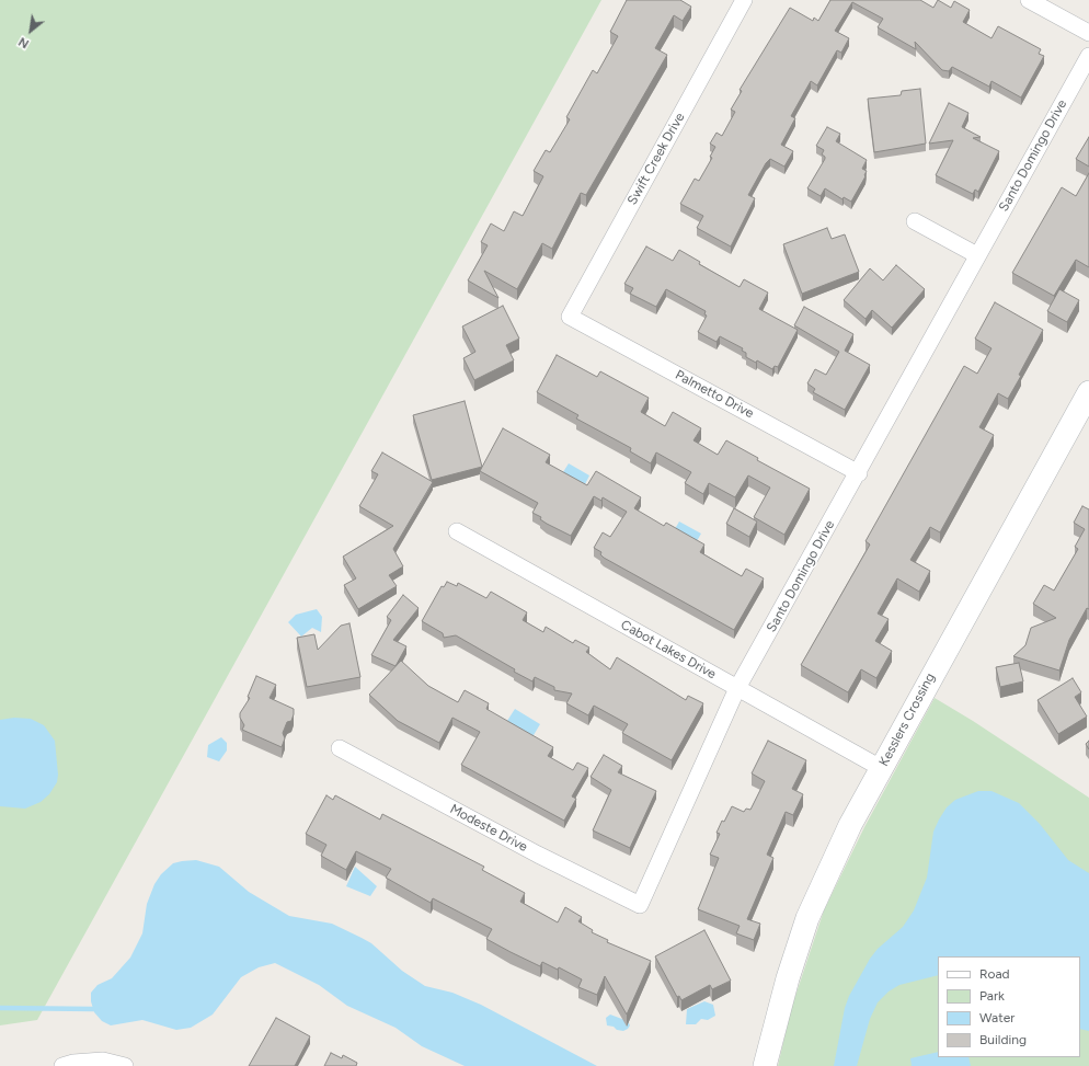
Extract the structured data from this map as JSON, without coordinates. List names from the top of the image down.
{
  "streets": {
    "street": [
      "Santo Domingo Drive",
      "Swift Creek Drive",
      "Palmetto Drive",
      "Cabot Lakes Drive",
      "Kesslers Crossing",
      "Modeste Drive"
    ]
  },
  "crossings": [
    ["Santo Domingo Drive", "Palmetto Drive"],
    ["Santo Domingo Drive", "Cabot Lakes Drive"],
    ["Santo Domingo Drive", "Modeste Drive"],
    ["Swift Creek Drive", "Palmetto Drive"],
    ["Cabot Lakes Drive", "Kesslers Crossing"]
  ],
  "legend": [
    "Road",
    "Park",
    "Water",
    "Building"
  ],
  "north": "bottom left"
}
